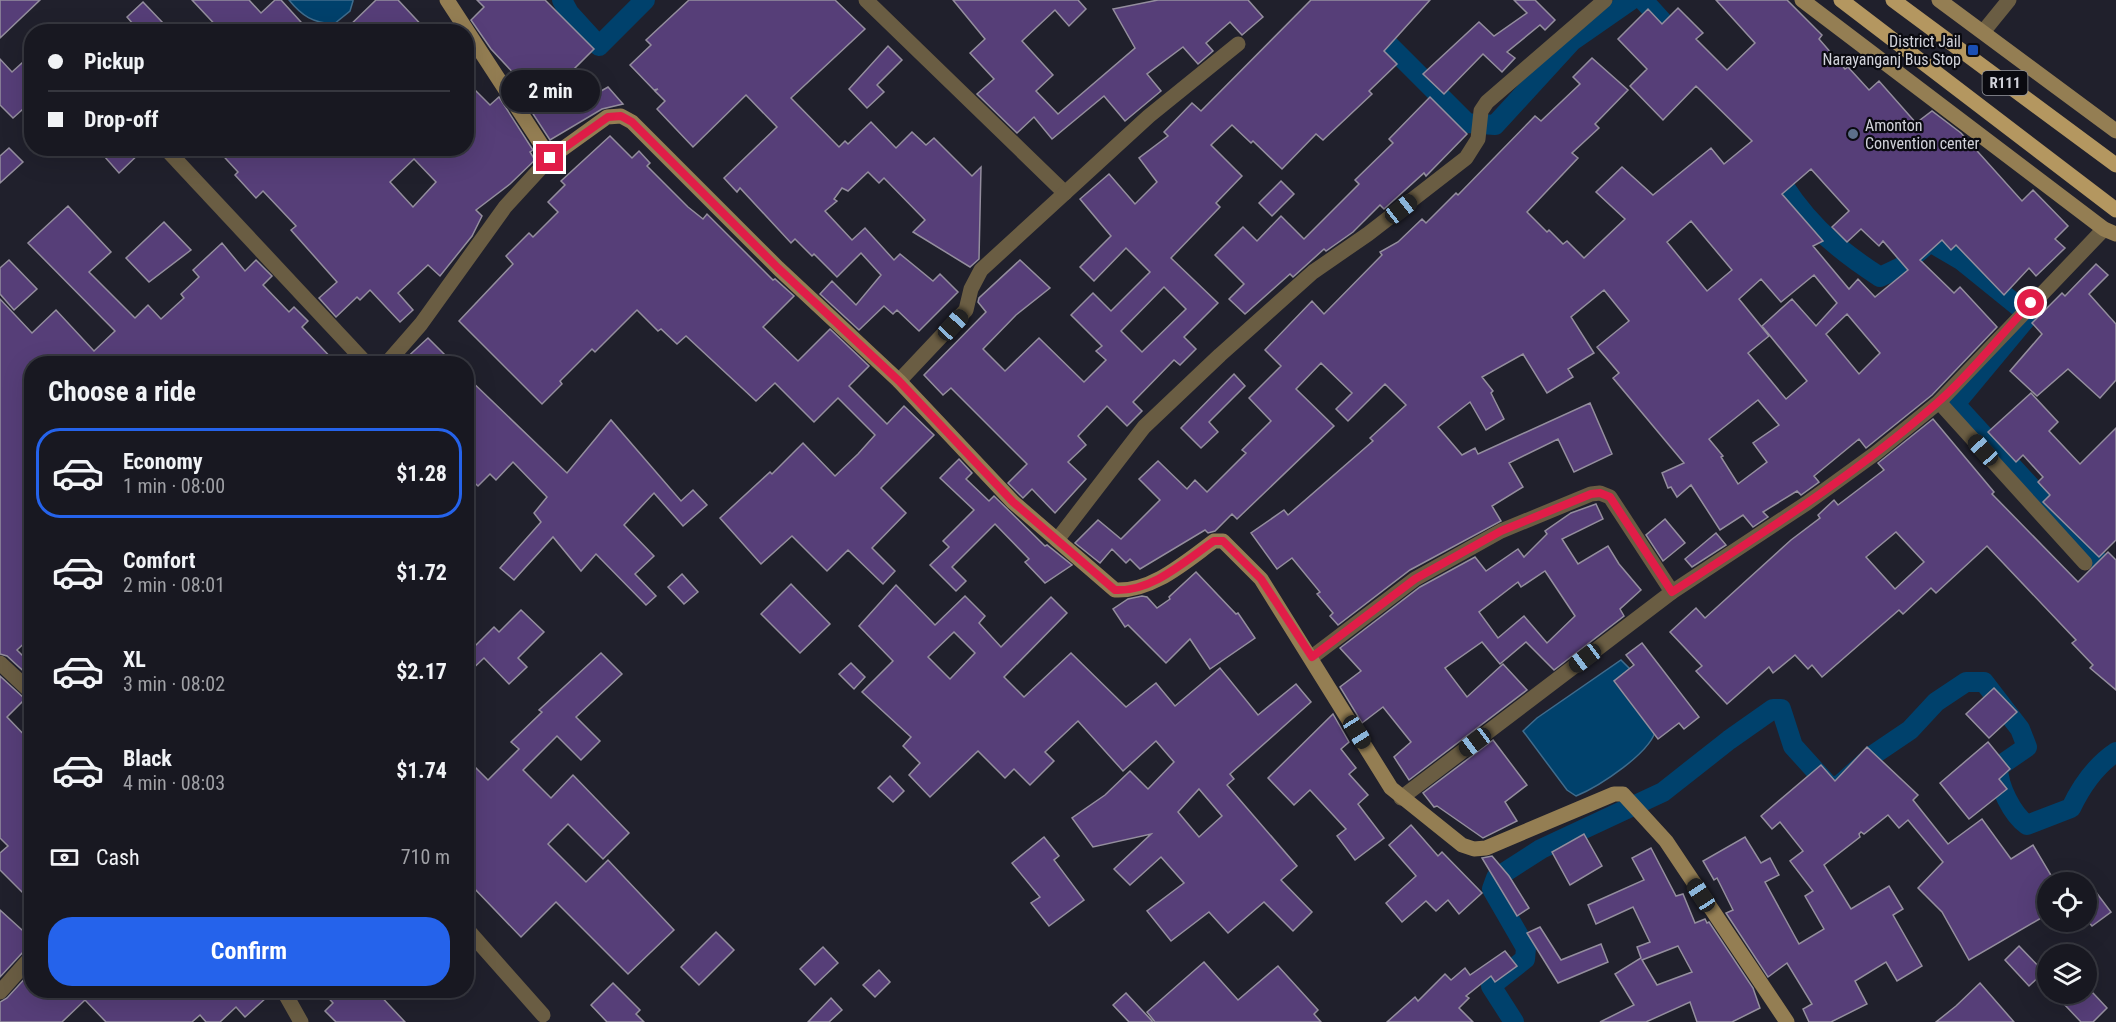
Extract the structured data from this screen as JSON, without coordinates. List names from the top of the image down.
{
  "streets": {
    "main road": ["R111"]
  },
  "places": {
    "transit": ["District Jail Narayanganj Bus Stop"],
    "other": ["Amonton Convention center"]
  },
  "page": {
    "banner": ["Pickup", "Drop-off"],
    "bubble": "2 min",
    "heading": "Choose a ride",
    "list": [
      {
        "name": "Economy",
        "note": "1 min · 08:00",
        "value": "$1.28"
      },
      {
        "name": "Comfort",
        "note": "2 min · 08:01",
        "value": "$1.72"
      },
      {
        "name": "XL",
        "note": "3 min · 08:02",
        "value": "$2.17"
      },
      {
        "name": "Black",
        "note": "4 min · 08:03",
        "value": "$1.74"
      }
    ],
    "pay": ["Cash", "710 m"],
    "buttons": "Confirm"
  }
}
